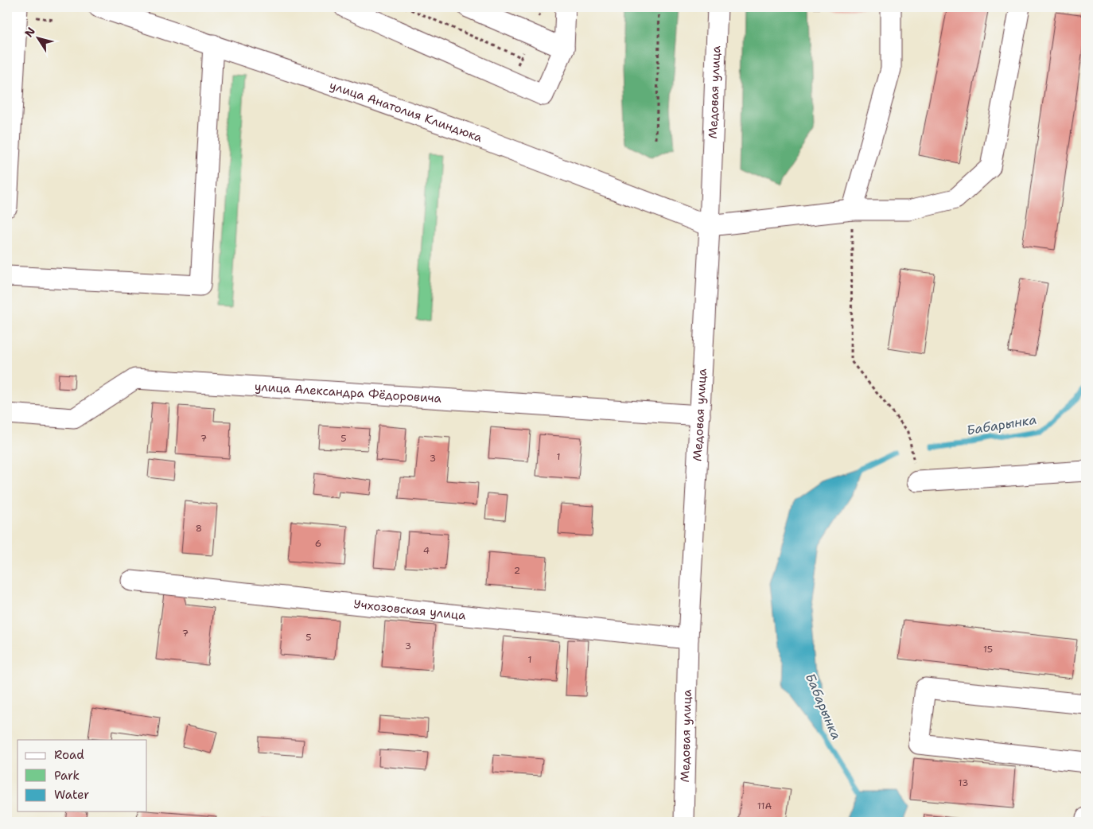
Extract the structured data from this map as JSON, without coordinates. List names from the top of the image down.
{
  "streets": {
    "street": [
      "Медовая улица",
      "улица Анатолия Клиндюка",
      "улица Александра Фёдоровича",
      "Учхозовская улица"
    ]
  },
  "crossings": [
    ["Медовая улица", "улица Анатолия Клиндюка"],
    ["Медовая улица", "улица Александра Фёдоровича"],
    ["Медовая улица", "Учхозовская улица"]
  ],
  "water": ["Бабарынка"],
  "house_numbers": [
    "7",
    "5",
    "1",
    "3",
    "8",
    "6",
    "4",
    "2",
    "7",
    "5",
    "3",
    "15",
    "1",
    "13",
    "11А"
  ],
  "legend": ["Road", "Park", "Water"],
  "north": "top left"
}
